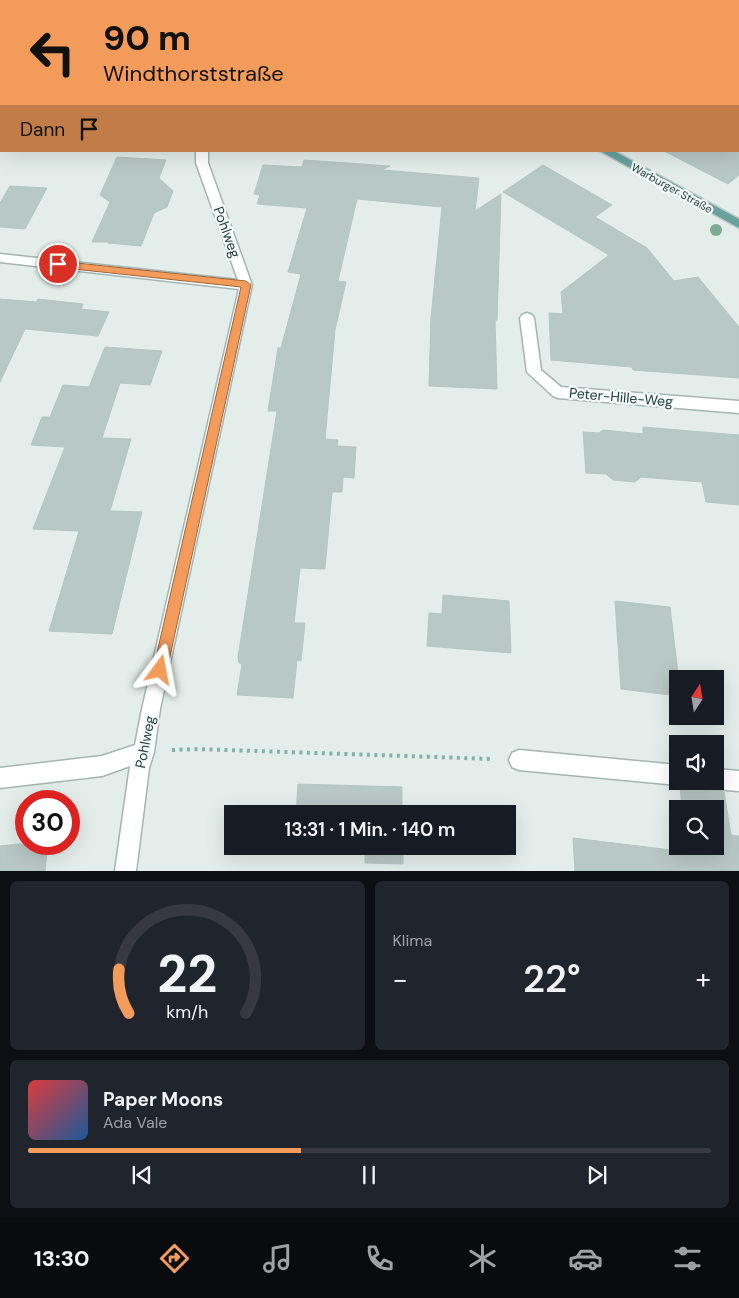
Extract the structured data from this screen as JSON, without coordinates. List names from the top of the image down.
{
  "streets": {
    "main road": ["Warburger Straße"],
    "street": ["Pohlweg", "Peter-Hille-Weg"]
  },
  "north": "top",
  "page": {
    "turn": ["90 m", "Windthorststraße"],
    "then": "Dann",
    "limit": "30",
    "trip": "13:31 · 1 Min. · 140 m",
    "tile": "Klima",
    "heat": ["−", "22°", "+"],
    "song": ["Paper Moons", "Ada Vale"],
    "tabs": "13:30",
    "gauge": ["22", "km/h"]
  }
}
